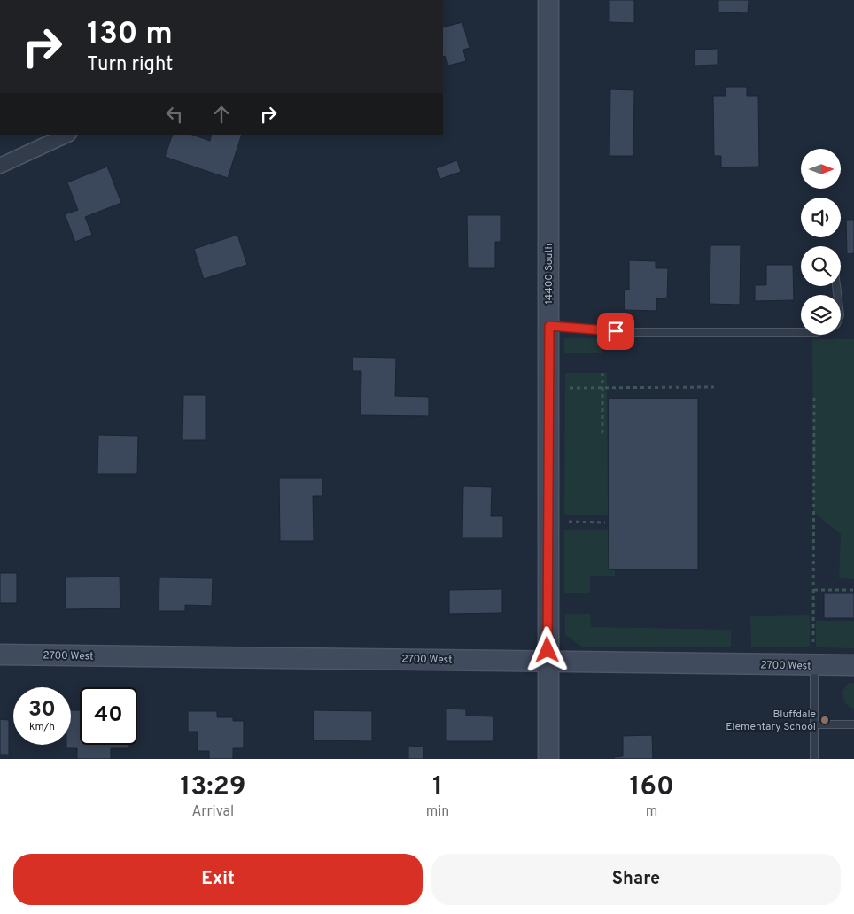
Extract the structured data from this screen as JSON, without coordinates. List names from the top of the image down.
{
  "streets": {
    "street": ["14400 South", "2700 West"]
  },
  "crossings": [
    ["14400 South", "2700 West"]
  ],
  "places": ["Bluffdale Elementary School"],
  "north": "right",
  "page": {
    "turn": ["130 m", "Turn right"],
    "speed": "30 km/h",
    "limit": "40",
    "eta": [
      "13:29",
      "Arrival",
      "1",
      "min",
      "160",
      "m"
    ],
    "buttons": ["Exit", "Share"]
  }
}
